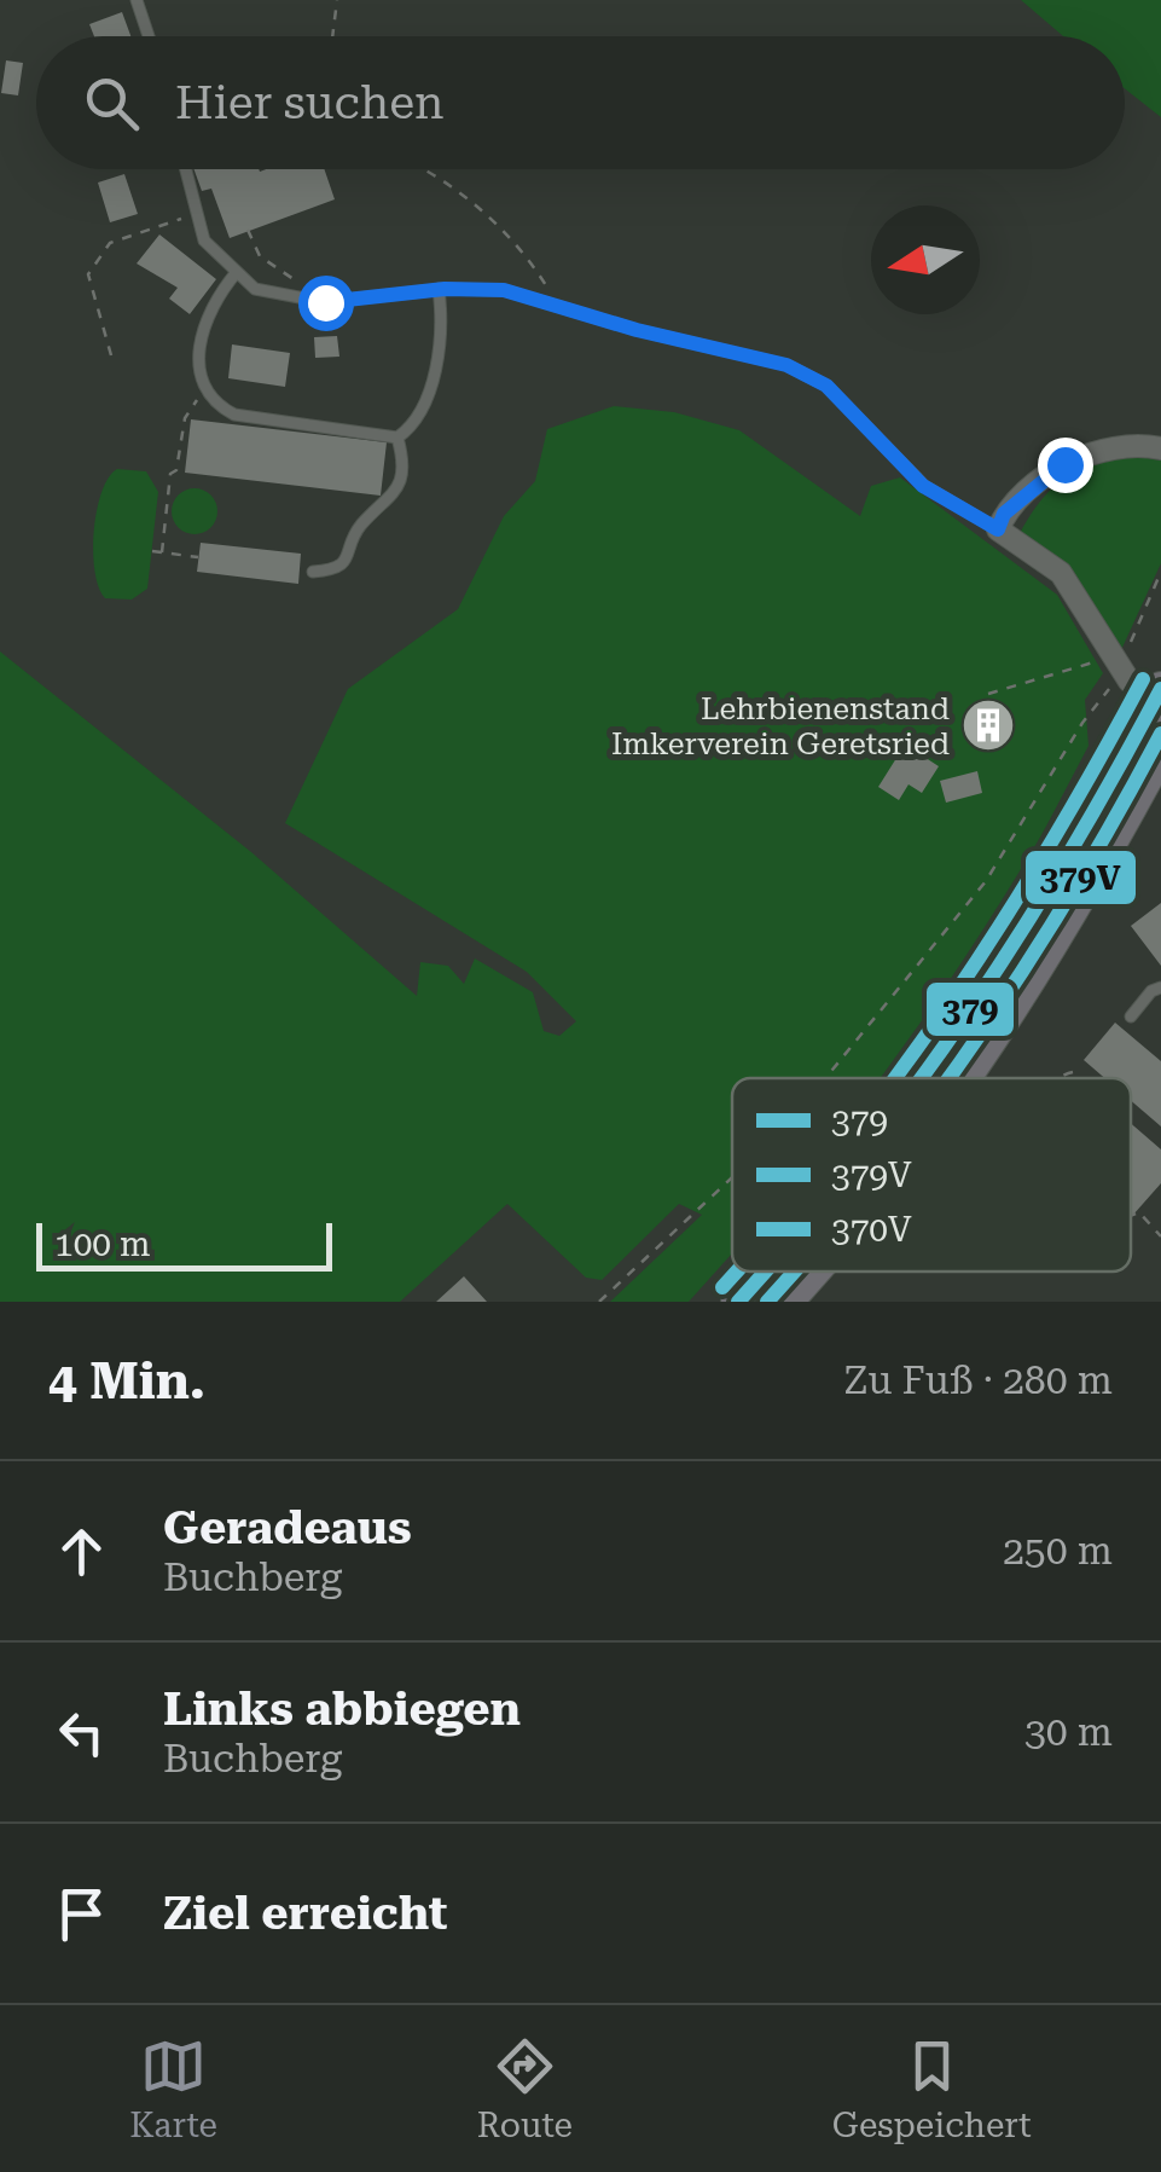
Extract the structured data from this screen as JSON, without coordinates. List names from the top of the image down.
{
  "places": {
    "building": ["Lehrbienenstand Imkerverein Geretsried"]
  },
  "lines": ["transit line 370V", "transit line 379", "transit line 379V"],
  "legend": ["379", "379V", "370V"],
  "scale_bar": "100 m",
  "north": "left",
  "page": {
    "search": "Hier suchen",
    "scale": "100 m",
    "heading": ["4 Min.", "Zu Fuß · 280 m"],
    "list": [
      ["Geradeaus", "Buchberg", "250 m"],
      ["Links abbiegen", "Buchberg", "30 m"],
      "Ziel erreicht"
    ],
    "nav": ["Karte", "Route", "Gespeichert"]
  }
}
